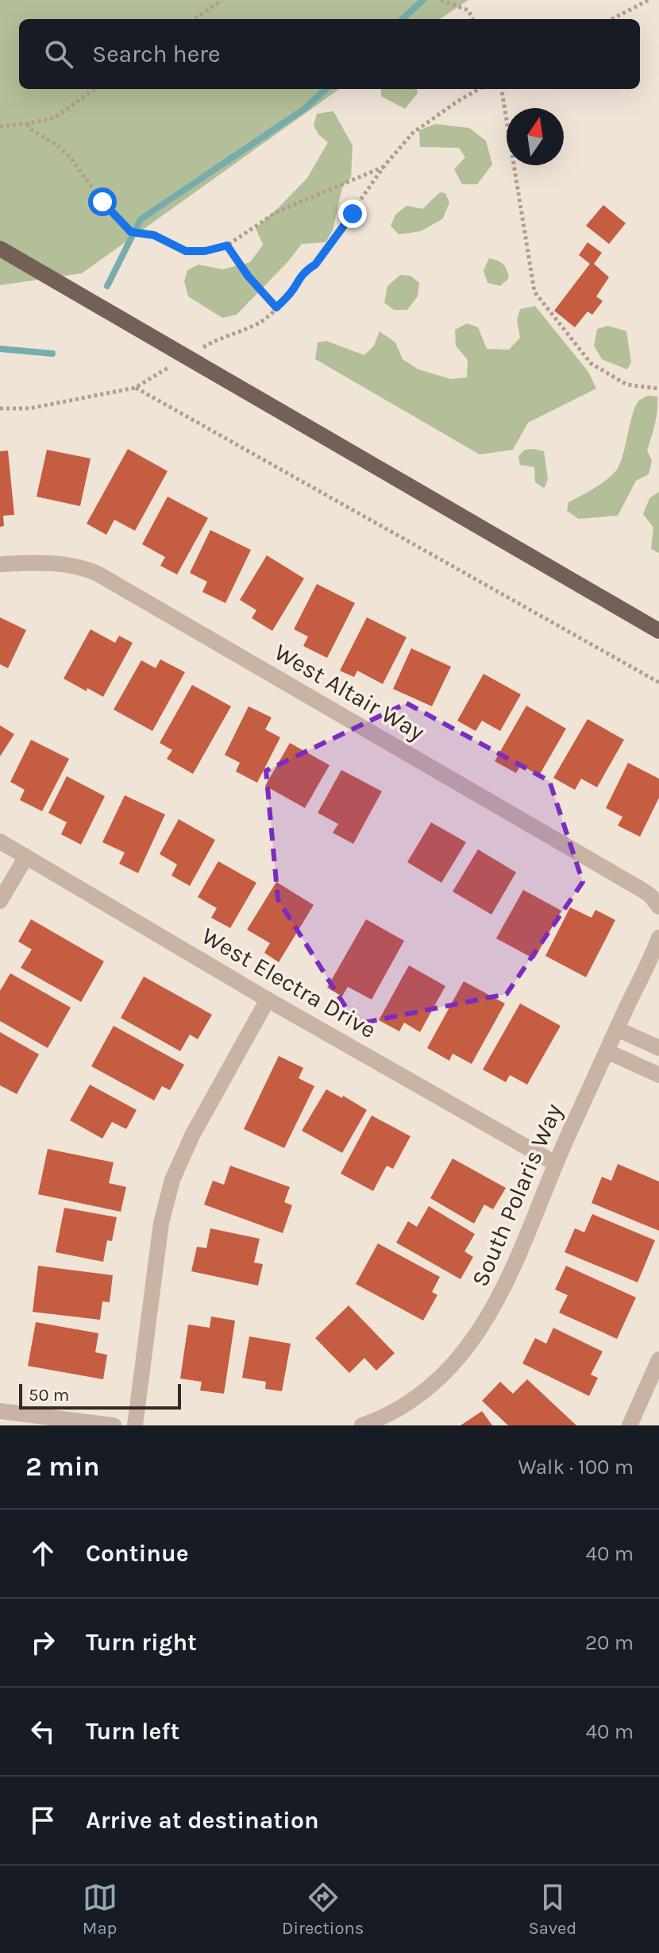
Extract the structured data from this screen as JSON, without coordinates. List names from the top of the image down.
{
  "streets": {
    "street": ["West Altair Way", "West Electra Drive", "South Polaris Way"]
  },
  "crossings": [
    ["West Electra Drive", "South Polaris Way"]
  ],
  "scale_bar": "50 m",
  "north": "top",
  "page": {
    "search": "Search here",
    "scale": "50 m",
    "heading": ["2 min", "Walk · 100 m"],
    "list": [
      ["Continue", "40 m"],
      ["Turn right", "20 m"],
      ["Turn left", "40 m"],
      "Arrive at destination"
    ],
    "nav": ["Map", "Directions", "Saved"]
  }
}
